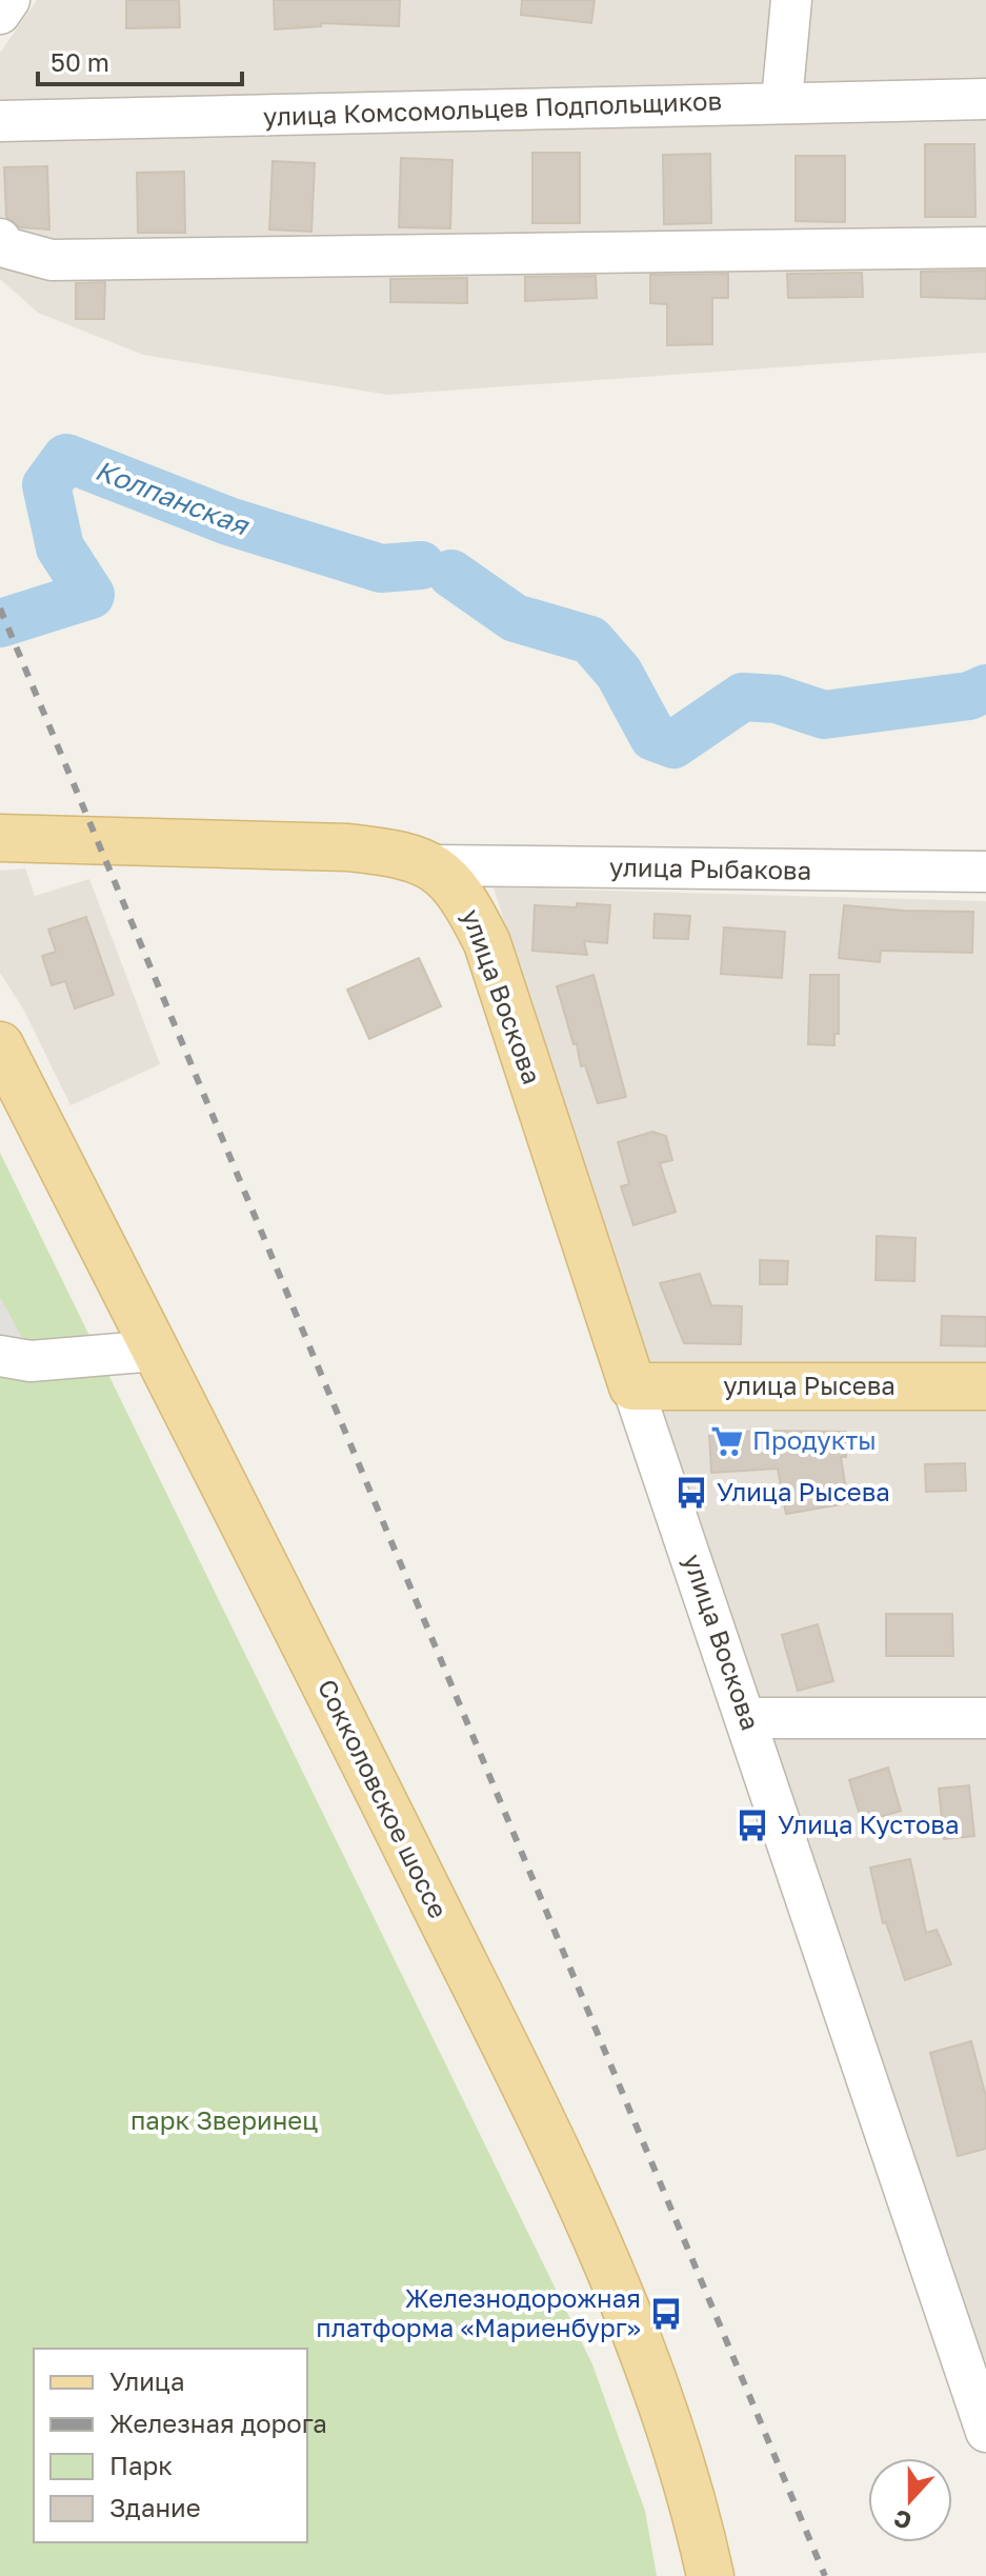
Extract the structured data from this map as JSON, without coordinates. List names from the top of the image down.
{
  "streets": {
    "main road": ["улица Воскова", "улица Рысева", "Сокколовское шоссе"],
    "street": ["улица Комсомольцев Подпольщиков", "улица Рыбакова"]
  },
  "crossings": [
    ["улица Рыбакова", "улица Воскова"],
    ["улица Воскова", "улица Рысева"]
  ],
  "water": ["Колпанская"],
  "parks": ["парк Зверинец"],
  "places": {
    "supermarket": ["Продукты"],
    "bus stop": ["Улица Рысева", "Улица Кустова", "Железнодорожная платформа «Мариенбург»"]
  },
  "legend": [
    "Улица",
    "Железная дорога",
    "Парк",
    "Здание"
  ],
  "scale_bar": "50 m",
  "north": "bottom"
}
